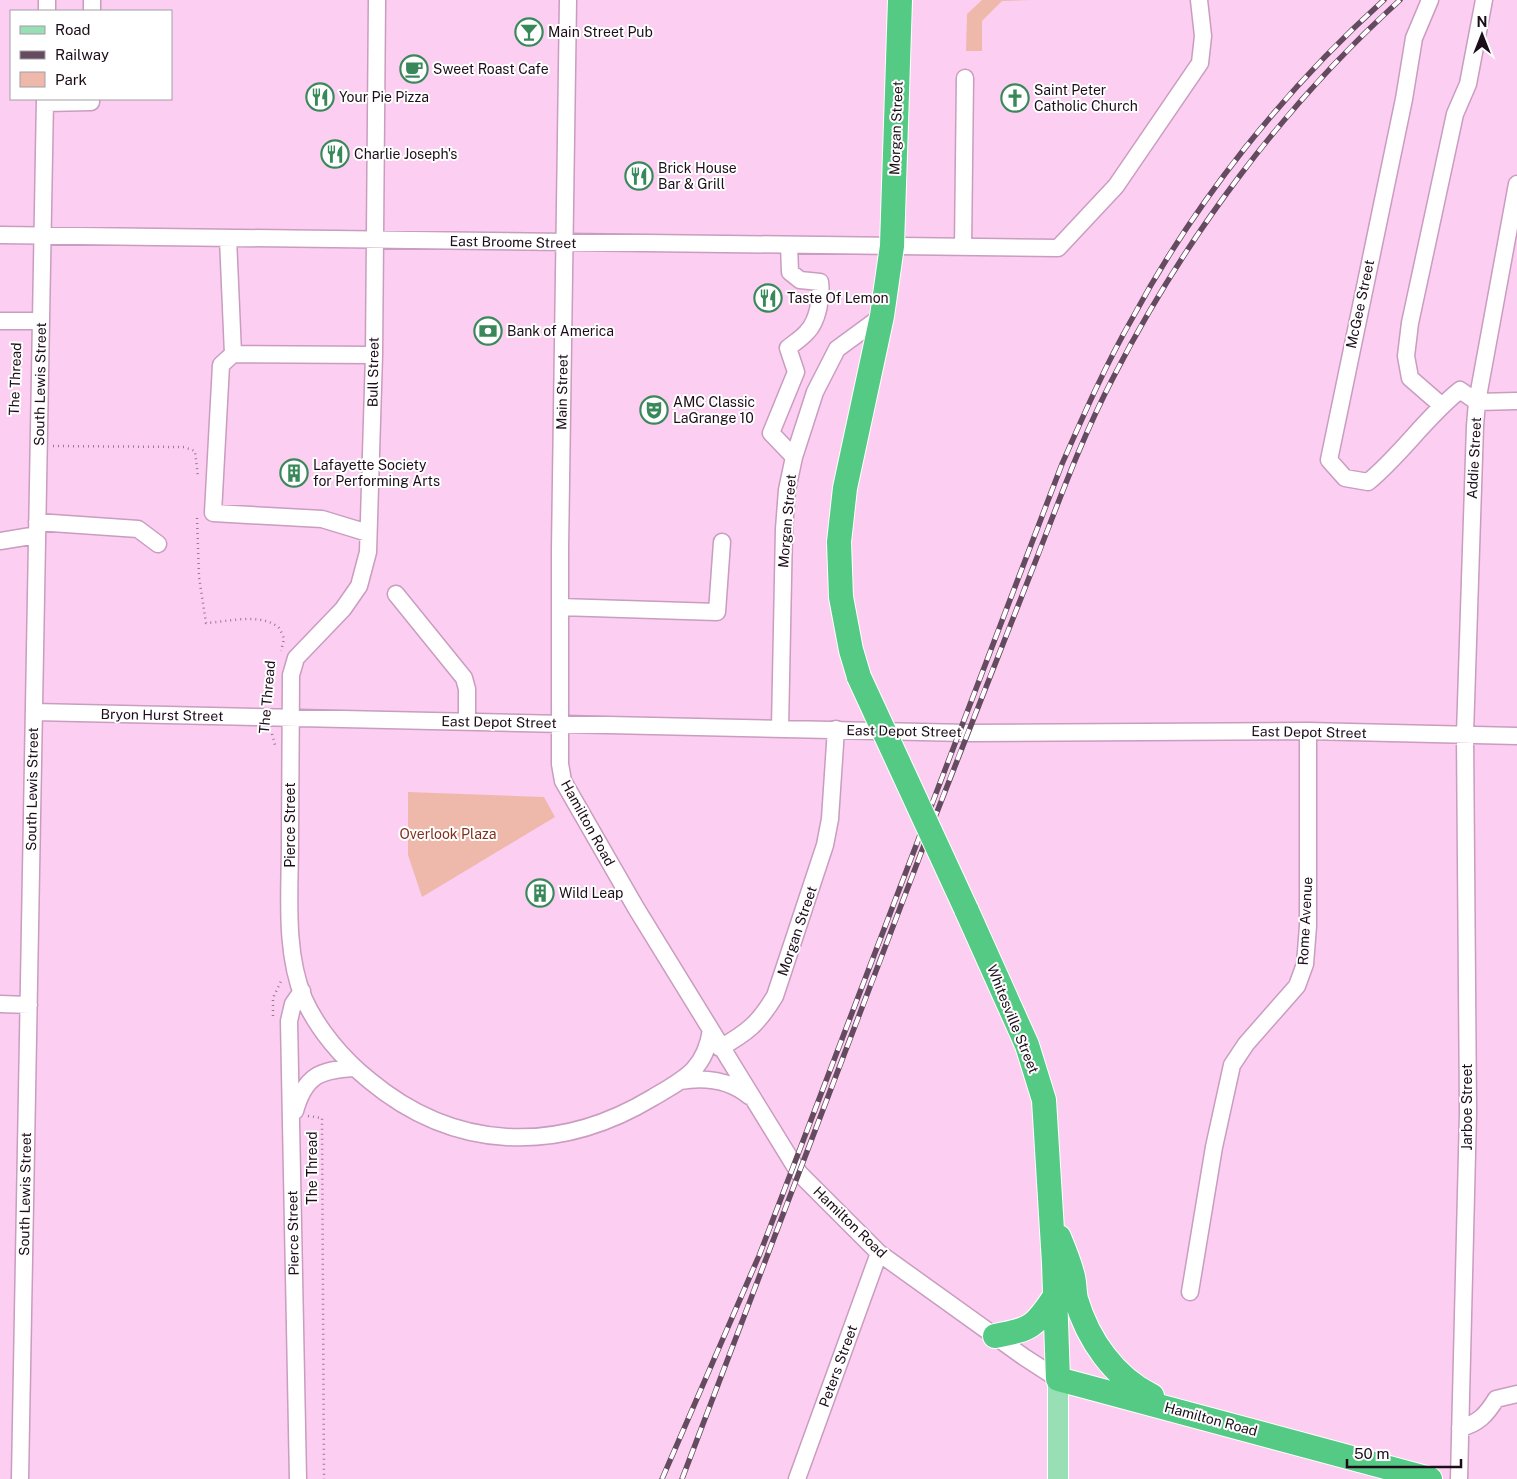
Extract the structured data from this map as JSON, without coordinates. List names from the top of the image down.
{
  "streets": {
    "highway": ["Morgan Street", "Hamilton Road", "Whitesville Street"],
    "street": [
      "East Broome Street",
      "McGee Street",
      "Bull Street",
      "South Lewis Street",
      "Main Street",
      "Addie Street",
      "Bryon Hurst Street",
      "East Depot Street",
      "Pierce Street",
      "Rome Avenue",
      "Jarboe Street",
      "Peters Street"
    ],
    "path": ["The Thread"]
  },
  "crossings": [
    ["Morgan Street", "East Broome Street"],
    ["Morgan Street", "East Depot Street"],
    ["Morgan Street", "Hamilton Road"],
    ["Morgan Street", "Whitesville Street"],
    ["East Broome Street", "Bull Street"],
    ["East Broome Street", "South Lewis Street"],
    ["East Broome Street", "Main Street"],
    ["McGee Street", "Addie Street"],
    ["Bull Street", "Bryon Hurst Street"],
    ["Bull Street", "East Depot Street"],
    ["Bull Street", "Pierce Street"],
    ["The Thread", "Bryon Hurst Street"],
    ["The Thread", "Pierce Street"],
    ["South Lewis Street", "Bryon Hurst Street"],
    ["Main Street", "East Depot Street"],
    ["Main Street", "Hamilton Road"],
    ["Addie Street", "East Depot Street"],
    ["Addie Street", "Jarboe Street"],
    ["Bryon Hurst Street", "East Depot Street"],
    ["Bryon Hurst Street", "Pierce Street"],
    ["East Depot Street", "Hamilton Road"],
    ["East Depot Street", "Pierce Street"],
    ["East Depot Street", "Rome Avenue"],
    ["East Depot Street", "Jarboe Street"],
    ["Hamilton Road", "Pierce Street"],
    ["Hamilton Road", "Whitesville Street"],
    ["Hamilton Road", "Peters Street"]
  ],
  "parks": ["Overlook Plaza"],
  "places": {
    "bar": ["Main Street Pub"],
    "cafe": ["Sweet Roast Cafe"],
    "restaurant": [
      "Your Pie Pizza",
      "Charlie Joseph's",
      "Brick House Bar & Grill",
      "Taste Of Lemon"
    ],
    "church": ["Saint Peter Catholic Church"],
    "bank": ["Bank of America"],
    "theatre": ["AMC Classic LaGrange 10"],
    "building": ["Lafayette Society for Performing Arts", "Wild Leap"]
  },
  "legend": ["Road", "Railway", "Park"],
  "scale_bar": "50 m",
  "north": "top"
}
